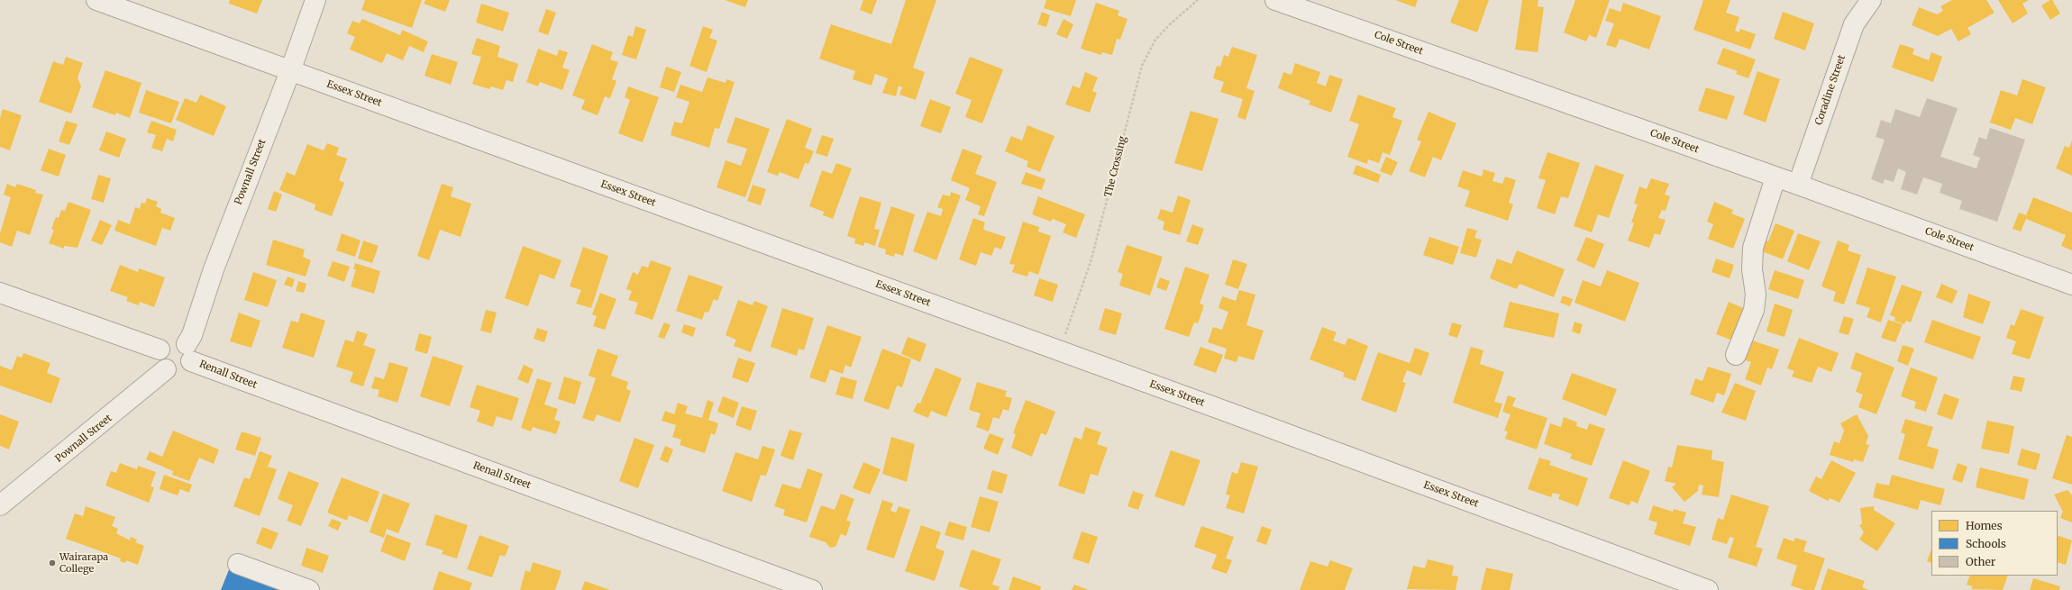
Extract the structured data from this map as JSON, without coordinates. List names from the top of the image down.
{
  "streets": {
    "street": [
      "Cole Street",
      "Coradine Street",
      "Essex Street",
      "Pownall Street",
      "Renall Street"
    ],
    "path": ["The Crossing"]
  },
  "crossings": [
    ["Cole Street", "Coradine Street"],
    ["Essex Street", "The Crossing"],
    ["Essex Street", "Pownall Street"],
    ["Pownall Street", "Renall Street"]
  ],
  "places": ["Wairarapa College"],
  "legend": ["Homes", "Schools", "Other"]
}
